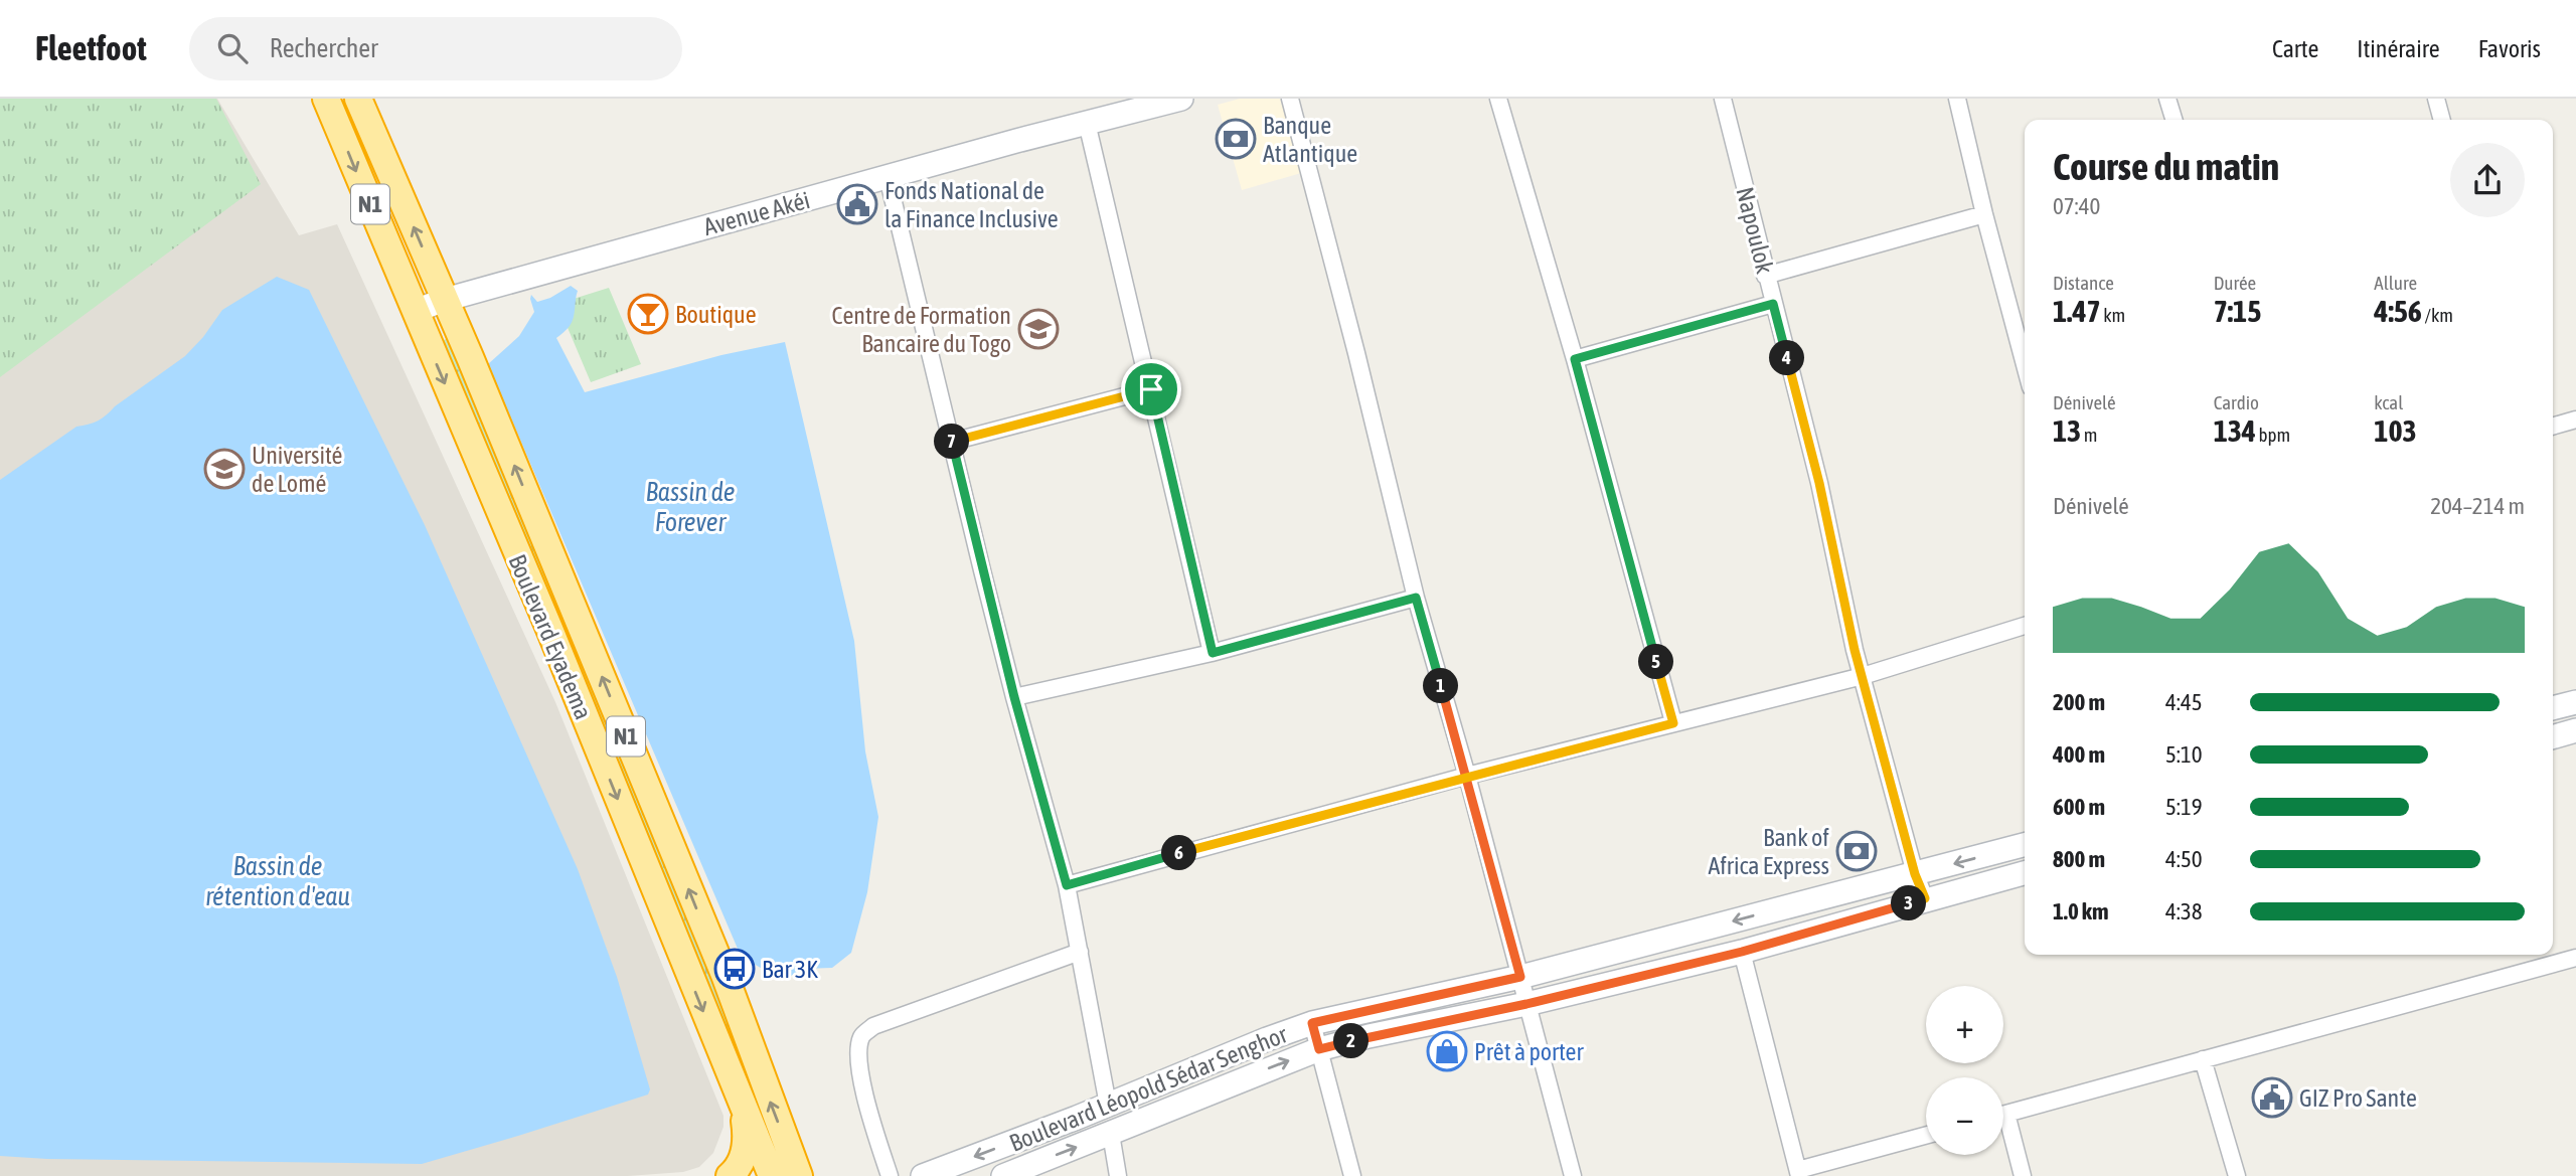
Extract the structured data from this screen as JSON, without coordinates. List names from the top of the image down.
{
  "streets": {
    "highway": ["N1", "Boulevard Eyadema"],
    "main road": ["Avenue Akéi", "Boulevard Léopold Sédar Senghor"],
    "street": ["Napoulok"]
  },
  "crossings": [
    ["N1", "Avenue Akéi"],
    ["Avenue Akéi", "Boulevard Eyadema"],
    ["Napoulok", "Boulevard Léopold Sédar Senghor"]
  ],
  "water": ["Bassin de Forever", "Bassin de rétention d'eau"],
  "places": {
    "bank": ["Banque Atlantique", "Bank of Africa Express"],
    "public building": ["Fonds National de la Finance Inclusive", "GIZ Pro Sante"],
    "bar": ["Boutique"],
    "school or university": ["Centre de Formation Bancaire du Togo", "Université de Lomé"],
    "bus stop": ["Bar 3K"],
    "shop": ["Prêt à porter"]
  },
  "page": {
    "header": "Fleetfoot",
    "search": "Rechercher",
    "nav": ["Carte", "Itinéraire", "Favoris"],
    "heading": ["Course du matin", "07:40"],
    "stats": [
      ["Distance", "1.47 km"],
      ["Durée", "7:15"],
      ["Allure", "4:56 /km"],
      ["Dénivelé", "13 m"],
      ["Cardio", "134 bpm"],
      ["kcal", "103"]
    ],
    "pins": [
      "4",
      "7",
      "5",
      "1",
      "6",
      "3",
      "2"
    ],
    "chart": ["Dénivelé", "204–214 m"],
    "list": [
      {
        "name": "200 m",
        "note": "4:45"
      },
      {
        "name": "400 m",
        "note": "5:10"
      },
      {
        "name": "600 m",
        "note": "5:19"
      },
      {
        "name": "800 m",
        "note": "4:50"
      },
      {
        "name": "1.0 km",
        "note": "4:38"
      }
    ],
    "map_buttons": ["+", "−"]
  }
}
